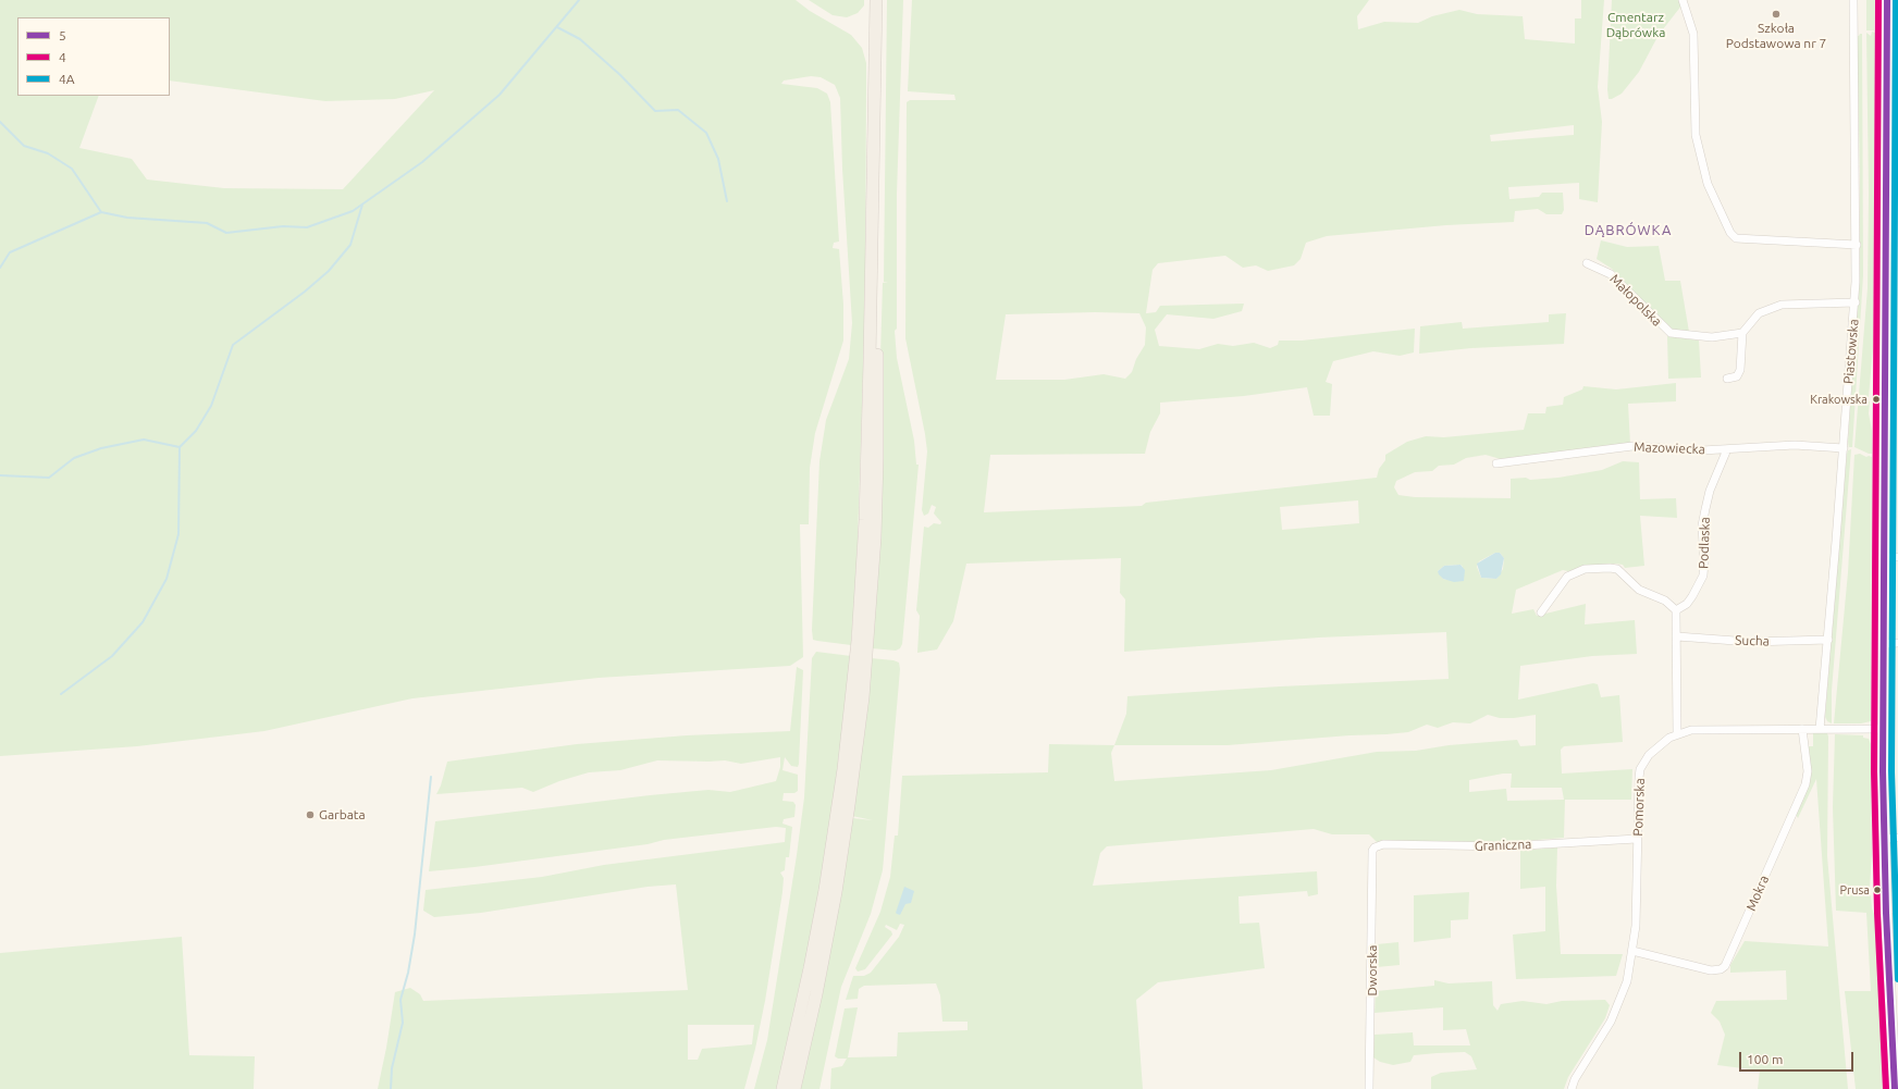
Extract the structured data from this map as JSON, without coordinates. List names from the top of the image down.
{
  "streets": {
    "street": [
      "Małopolska",
      "Piastowska",
      "Mazowiecka",
      "Podlaska",
      "Sucha",
      "Pomorska",
      "Graniczna",
      "Mokra",
      "Dworska"
    ]
  },
  "crossings": [
    ["Piastowska", "Mazowiecka"],
    ["Piastowska", "Sucha"],
    ["Piastowska", "Pomorska"],
    ["Mazowiecka", "Podlaska"],
    ["Pomorska", "Graniczna"],
    ["Pomorska", "Mokra"],
    ["Graniczna", "Dworska"]
  ],
  "districts": ["DĄBRÓWKA"],
  "parks": ["Cmentarz Dąbrówka"],
  "places": [
    "Szkoła Podstawowa nr 7",
    "Krakowska",
    "Garbata",
    "Prusa"
  ],
  "lines": ["transit line 5", "transit line 4", "transit line 4A"],
  "legend": ["5", "4", "4A"],
  "scale_bar": "100 m"
}
